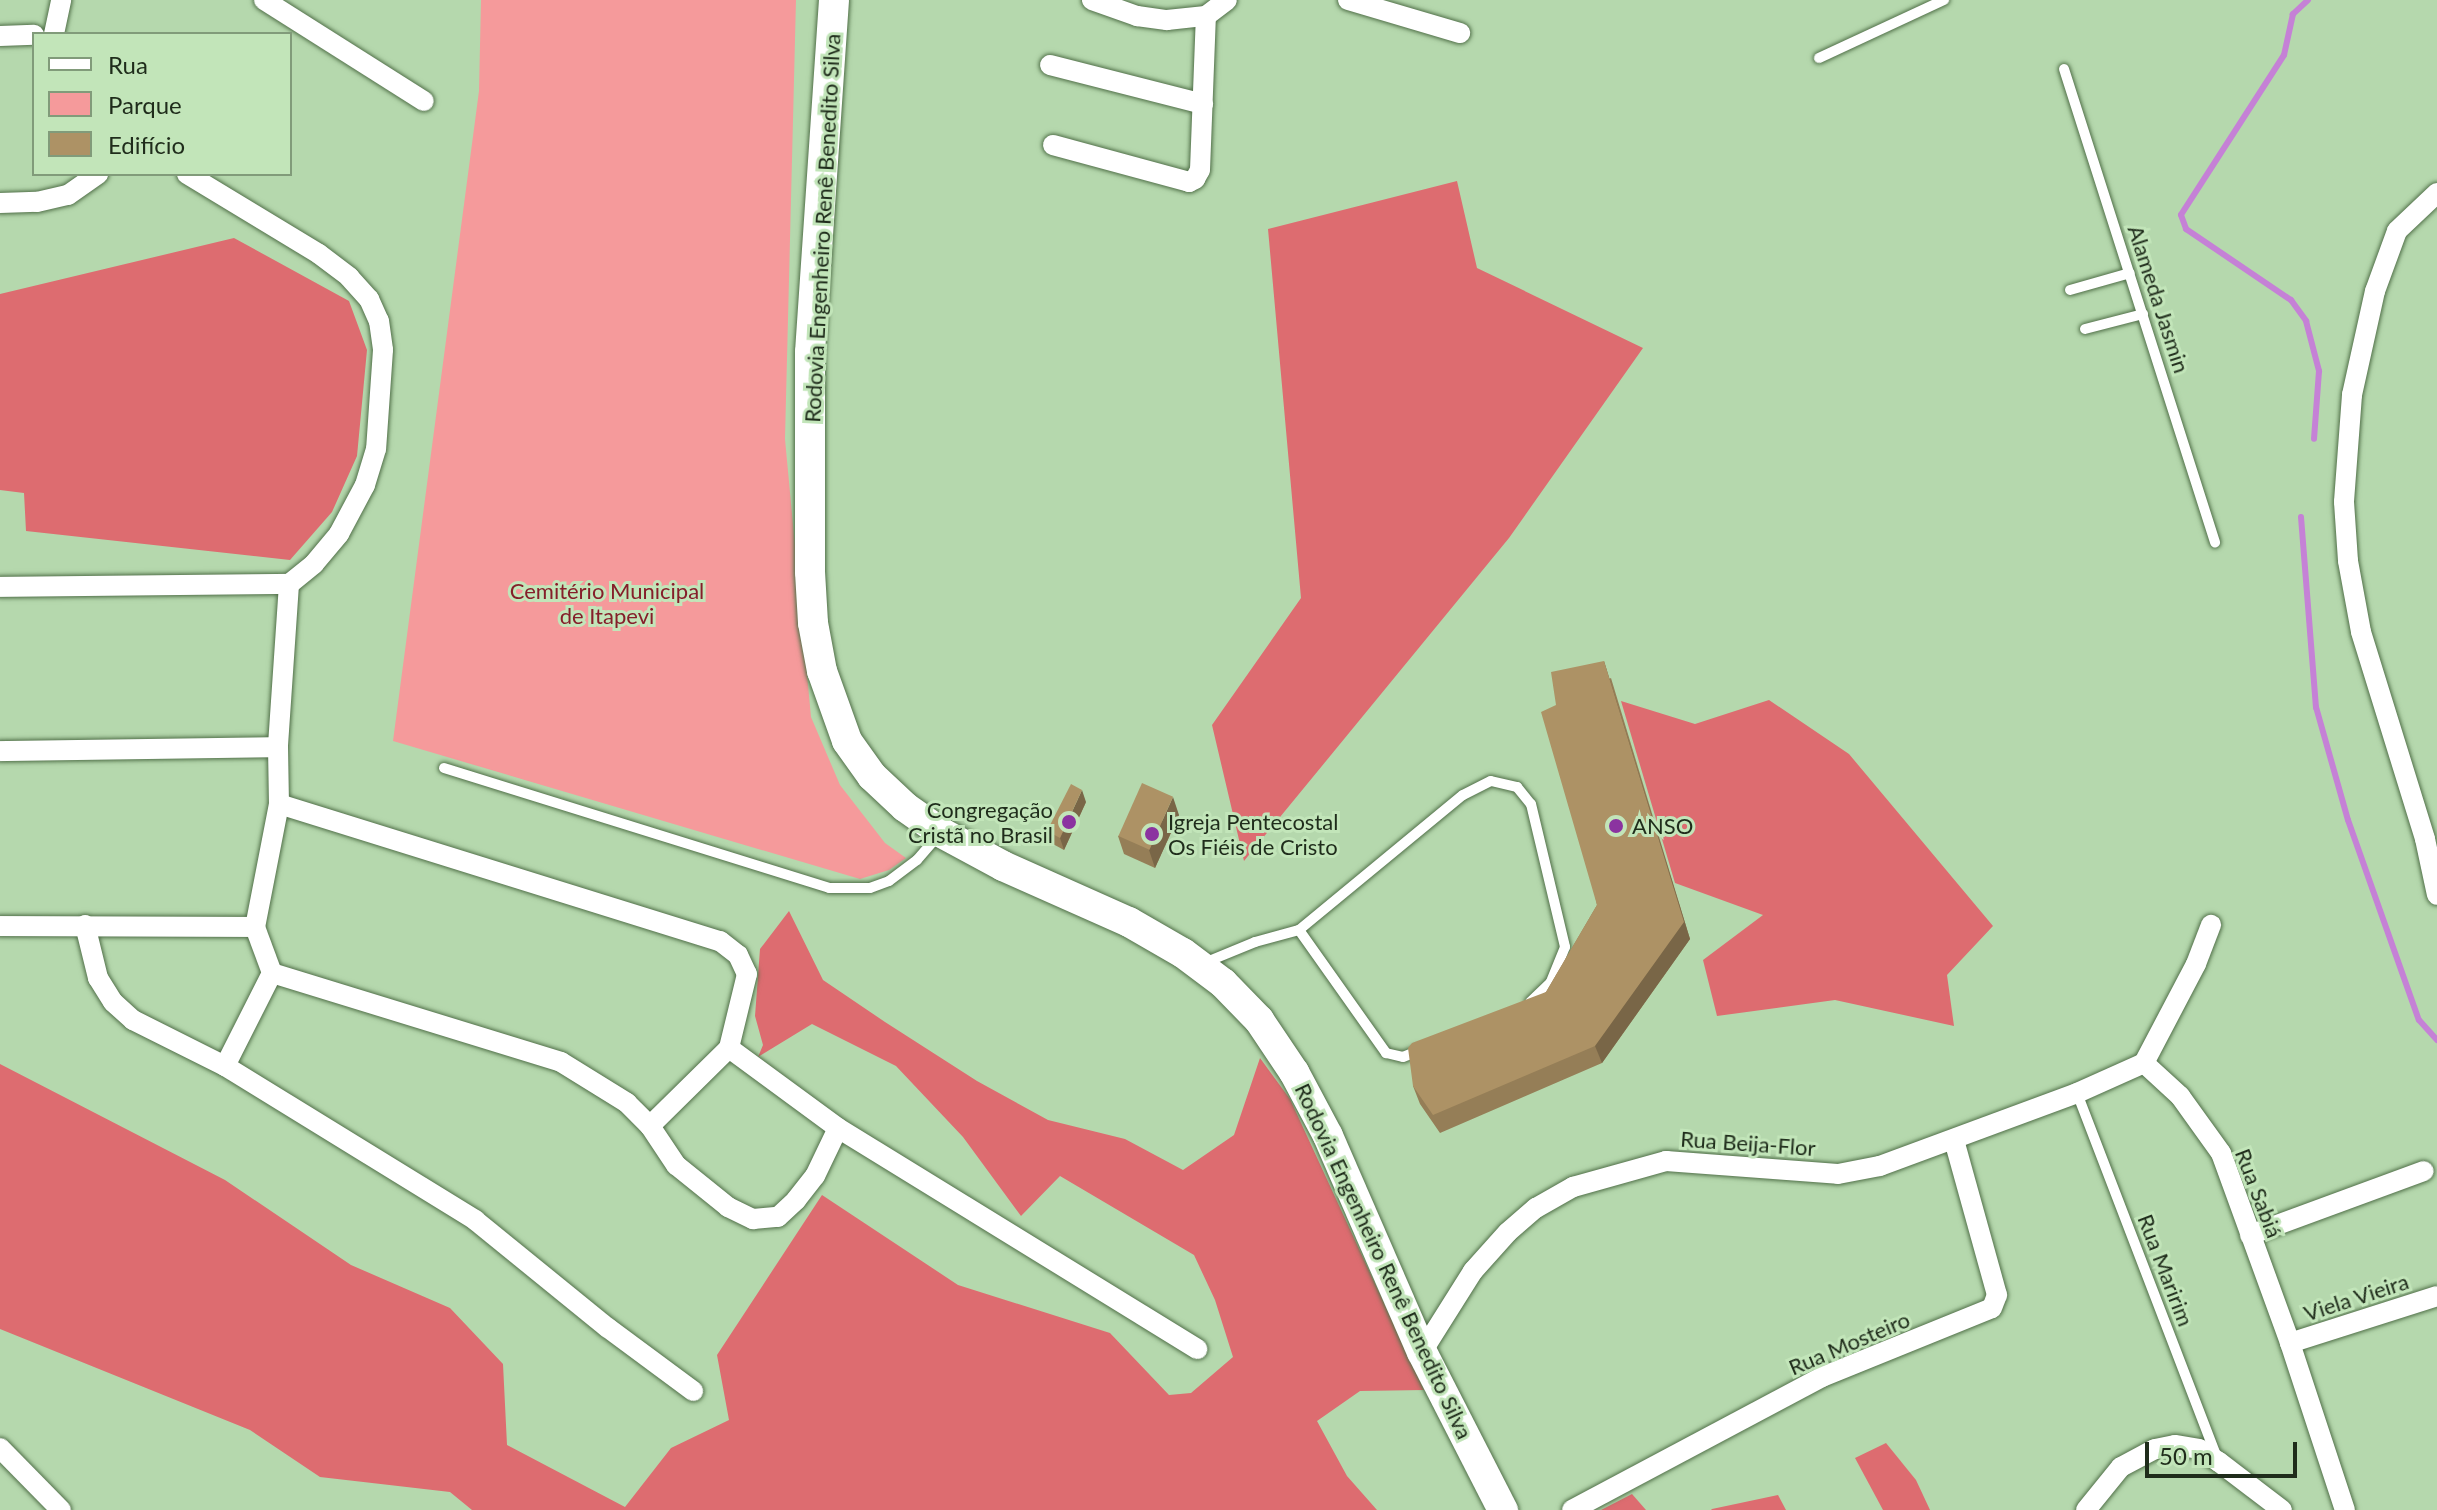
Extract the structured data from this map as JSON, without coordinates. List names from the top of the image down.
{
  "streets": {
    "main road": ["Rodovia Engenheiro Renê Benedito Silva"],
    "street": [
      "Rua Beija-Flor",
      "Rua Sabiá",
      "Viela Vieira",
      "Rua Mosteiro"
    ],
    "lane": ["Alameda Jasmin", "Rua Maririm"]
  },
  "crossings": [
    ["Rodovia Engenheiro Renê Benedito Silva", "Rua Beija-Flor"],
    ["Rua Beija-Flor", "Rua Mosteiro"],
    ["Rua Sabiá", "Viela Vieira"]
  ],
  "parks": ["Cemitério Municipal de Itapevi"],
  "places": ["Congregação Cristã no Brasil", "ANSO", "Igreja Pentecostal Os Fiéis de Cristo"],
  "legend": ["Rua", "Parque", "Edifício"],
  "scale_bar": "50 m"
}
